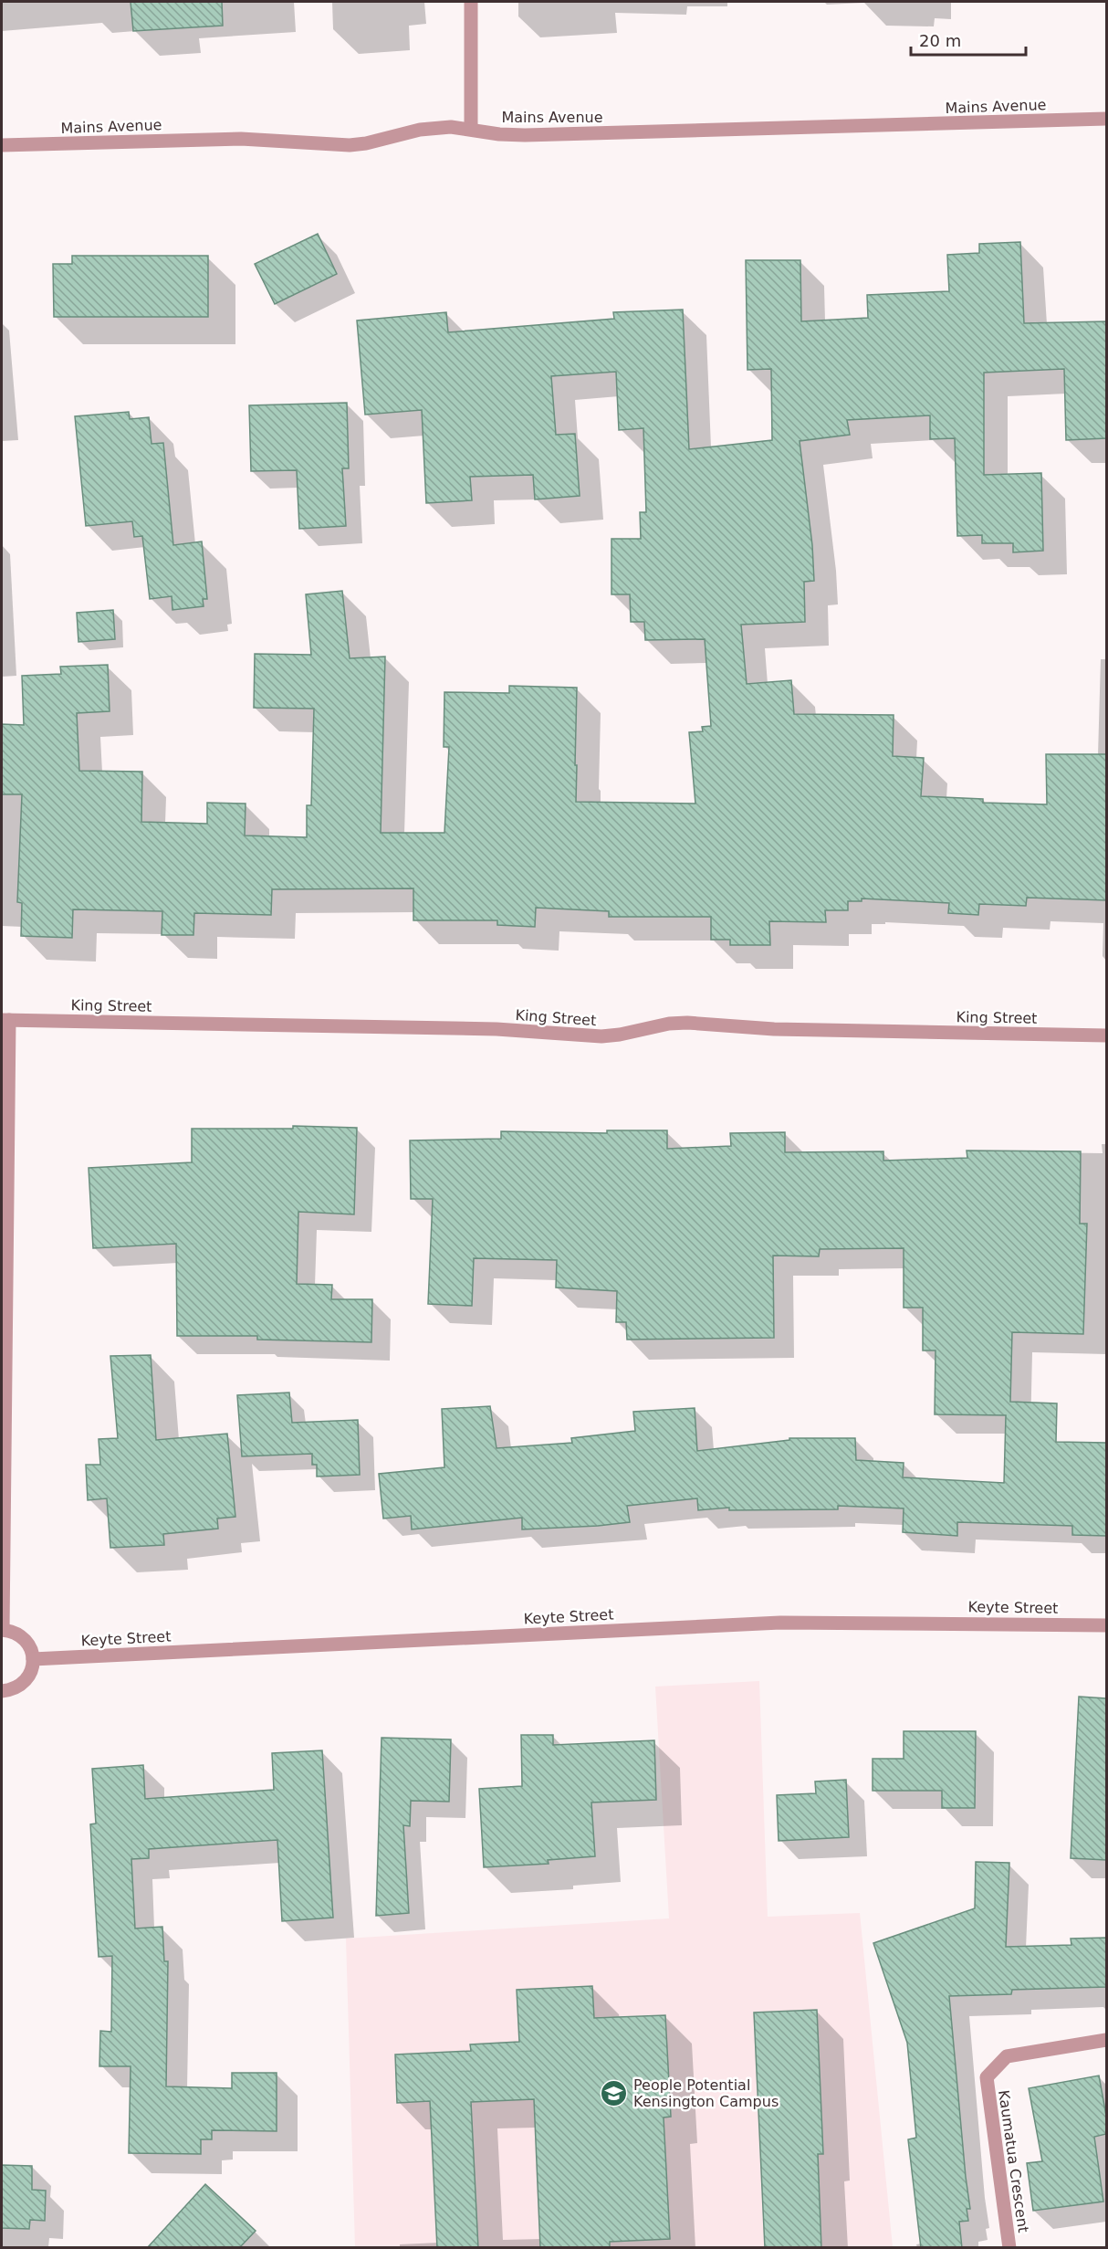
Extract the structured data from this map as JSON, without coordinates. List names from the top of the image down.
{
  "streets": {
    "street": [
      "Mains Avenue",
      "King Street",
      "Keyte Street",
      "Kaumatua Crescent"
    ]
  },
  "places": {
    "school or university": ["People Potential Kensington Campus"]
  },
  "scale_bar": "20 m"
}
